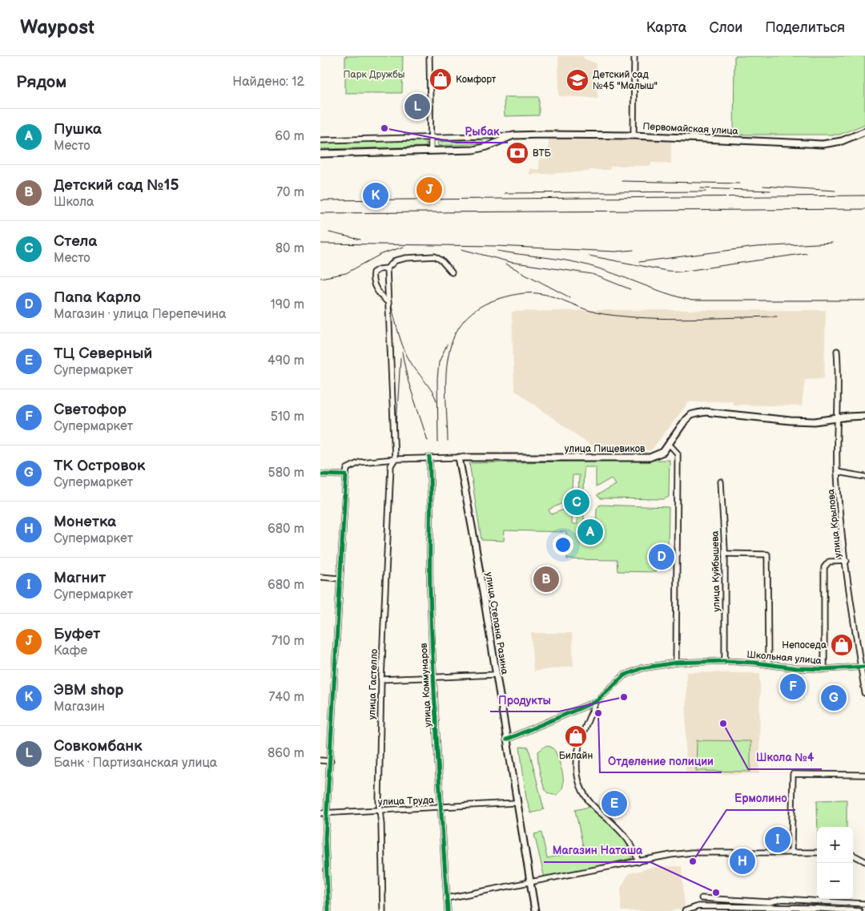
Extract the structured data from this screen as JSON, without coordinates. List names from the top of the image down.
{
  "streets": {
    "main road": ["Первомайская улица", "улица Пищевиков", "улица Степана Разина"],
    "street": [
      "улица Крылова",
      "улица Куйбышева",
      "Школьная улица",
      "улица Гастелло",
      "улица Коммунаров",
      "улица Труда"
    ]
  },
  "crossings": [
    ["улица Пищевиков", "улица Крылова"],
    ["улица Пищевиков", "улица Степана Разина"],
    ["улица Пищевиков", "улица Гастелло"],
    ["улица Пищевиков", "улица Коммунаров"],
    ["улица Крылова", "Школьная улица"],
    ["улица Куйбышева", "Школьная улица"],
    ["улица Степана Разина", "улица Труда"],
    ["улица Гастелло", "улица Труда"],
    ["улица Коммунаров", "улица Труда"]
  ],
  "parks": ["Парк Дружбы"],
  "places": {
    "shop": ["Комфорт", "Непоседа", "Билайн"],
    "school or university": ["Детский сад №45 \"Малыш\""],
    "other": [
      "Рыбак",
      "Продукты",
      "Отделение полиции",
      "Школа №4",
      "Ермолино",
      "Магазин Наташа"
    ],
    "bank": ["ВТБ"]
  },
  "page": {
    "header": "Waypost",
    "nav": ["Карта", "Слои", "Поделиться"],
    "heading": ["Рядом", "Найдено: 12"],
    "pins": [
      "L",
      "J",
      "K",
      "C",
      "A",
      "D",
      "B",
      "F",
      "G",
      "E",
      "I",
      "H"
    ],
    "list": [
      {
        "mark": "A",
        "name": "Пушка",
        "note": "Место",
        "value": "60 m"
      },
      {
        "mark": "B",
        "name": "Детский сад №15",
        "note": "Школа",
        "value": "70 m"
      },
      {
        "mark": "C",
        "name": "Стела",
        "note": "Место",
        "value": "80 m"
      },
      {
        "mark": "D",
        "name": "Папа Карло",
        "note": "Магазин · улица Перепечина",
        "value": "190 m"
      },
      {
        "mark": "E",
        "name": "ТЦ Северный",
        "note": "Супермаркет",
        "value": "490 m"
      },
      {
        "mark": "F",
        "name": "Светофор",
        "note": "Супермаркет",
        "value": "510 m"
      },
      {
        "mark": "G",
        "name": "ТК Островок",
        "note": "Супермаркет",
        "value": "580 m"
      },
      {
        "mark": "H",
        "name": "Монетка",
        "note": "Супермаркет",
        "value": "680 m"
      },
      {
        "mark": "I",
        "name": "Магнит",
        "note": "Супермаркет",
        "value": "680 m"
      },
      {
        "mark": "J",
        "name": "Буфет",
        "note": "Кафе",
        "value": "710 m"
      },
      {
        "mark": "K",
        "name": "ЭВМ shop",
        "note": "Магазин",
        "value": "740 m"
      },
      {
        "mark": "L",
        "name": "Совкомбанк",
        "note": "Банк · Партизанская улица",
        "value": "860 m"
      }
    ],
    "map_buttons": ["+", "−"]
  }
}
